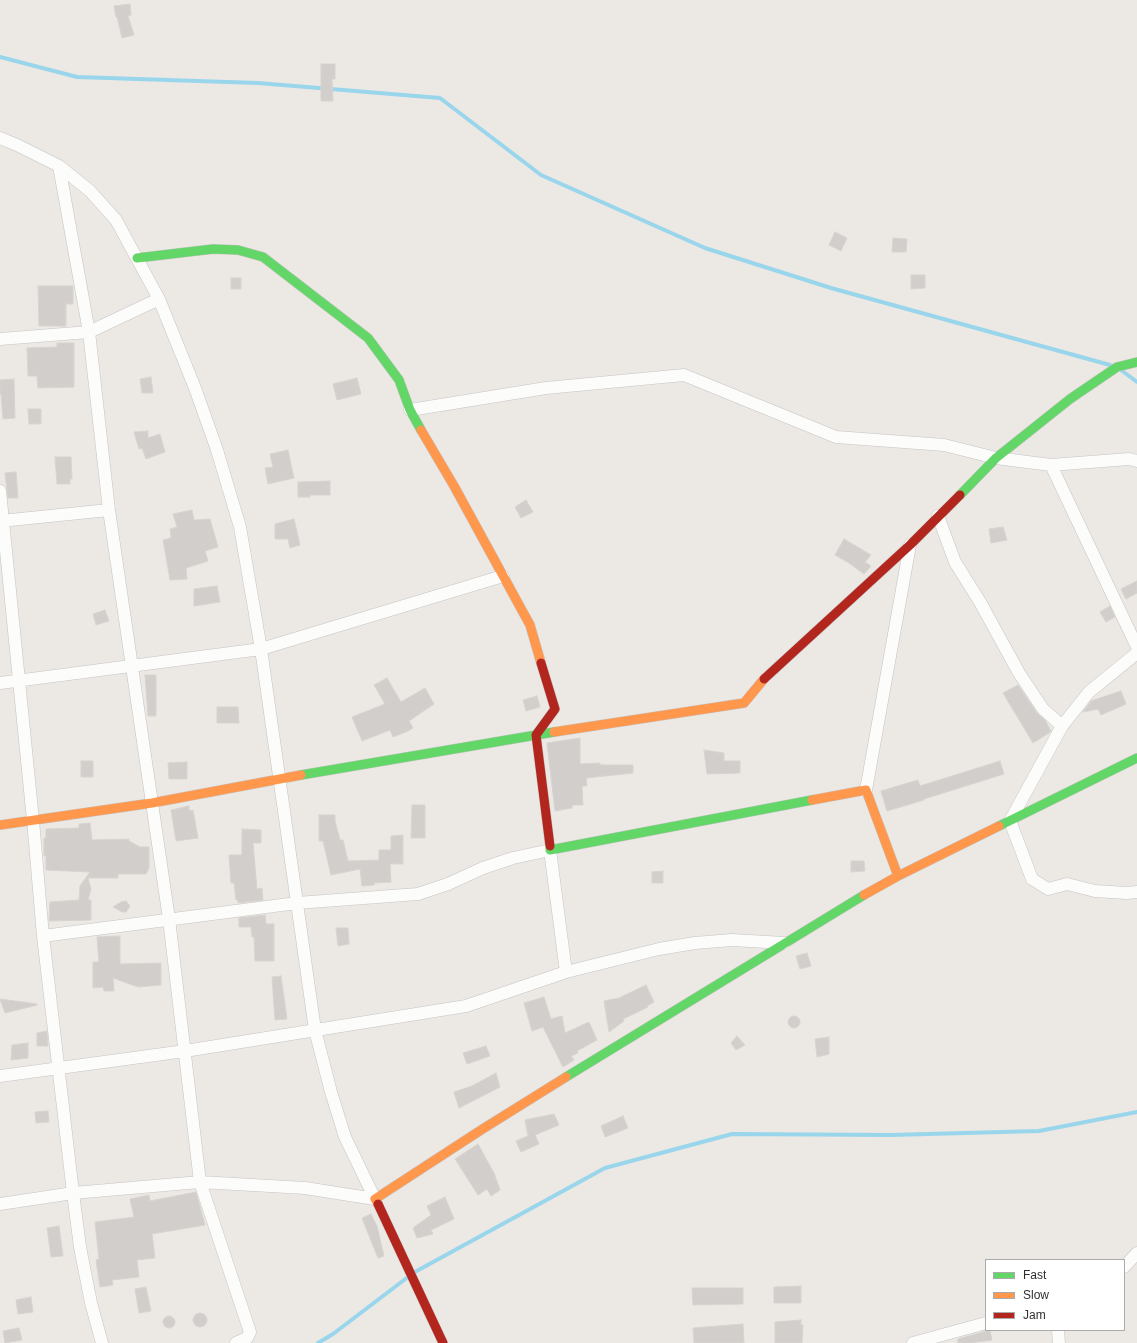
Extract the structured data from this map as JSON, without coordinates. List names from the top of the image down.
{
  "legend": ["Fast", "Slow", "Jam"]
}
